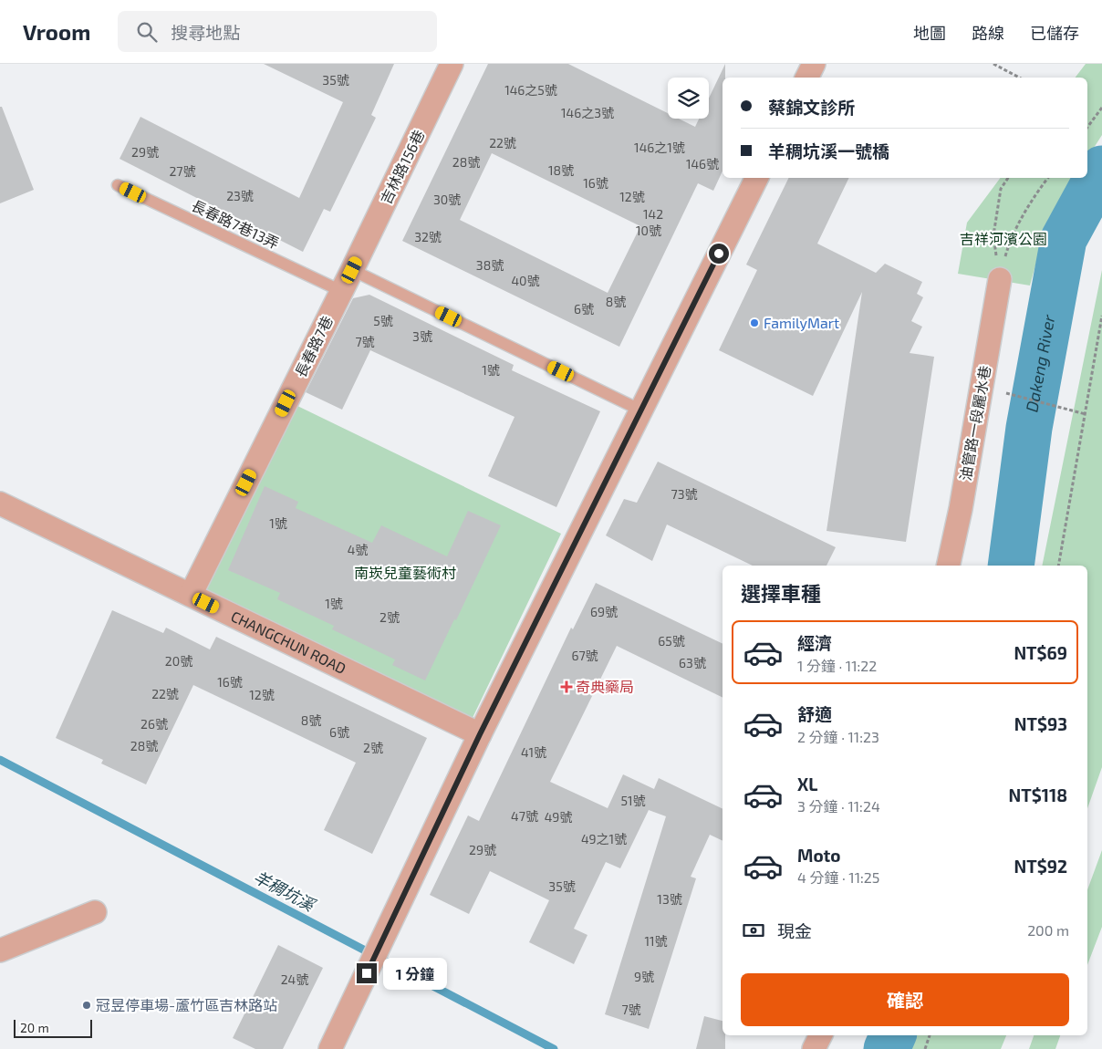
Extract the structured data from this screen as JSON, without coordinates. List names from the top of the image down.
{
  "streets": {
    "street": [
      "吉林路156巷",
      "長春路7巷",
      "油管路一段麗水巷",
      "CHANGCHUN ROAD"
    ],
    "lane": ["長春路7巷13弄"]
  },
  "crossings": [
    ["吉林路156巷", "長春路7巷"],
    ["長春路7巷13弄", "長春路7巷"],
    ["長春路7巷", "CHANGCHUN ROAD"]
  ],
  "water": ["Dakeng River", "羊稠坑溪"],
  "parks": ["吉祥河濱公園", "南崁兒童藝術村"],
  "places": {
    "other": ["FamilyMart", "冠昱停車場-蘆竹區吉林路站"],
    "health": ["奇典藥局"]
  },
  "house_numbers": [
    "35號",
    "146之5號",
    "146之3號",
    "22號",
    "146之1號",
    "29號",
    "28號",
    "146號",
    "18號",
    "27號",
    "16號",
    "23號",
    "12號",
    "30號",
    "142",
    "10號",
    "32號",
    "38號",
    "40號",
    "8號",
    "6號",
    "5號",
    "3號",
    "7號",
    "1號",
    "73號",
    "1號",
    "4號",
    "1號",
    "69號",
    "2號",
    "65號",
    "67號",
    "20號",
    "63號",
    "16號",
    "22號",
    "12號",
    "8號",
    "26號",
    "6號",
    "28號",
    "2號",
    "41號",
    "51號",
    "47號",
    "49號",
    "49之1號",
    "29號",
    "35號",
    "13號",
    "11號",
    "9號",
    "24號",
    "7號"
  ],
  "scale_bar": "20 m",
  "page": {
    "header": "Vroom",
    "search": "搜尋地點",
    "nav": ["地圖", "路線", "已儲存"],
    "banner": ["蔡錦文診所", "羊稠坑溪一號橋"],
    "heading": "選擇車種",
    "list": [
      {
        "name": "經濟",
        "note": "1 分鐘 · 11:22",
        "value": "NT$69"
      },
      {
        "name": "舒適",
        "note": "2 分鐘 · 11:23",
        "value": "NT$93"
      },
      {
        "name": "XL",
        "note": "3 分鐘 · 11:24",
        "value": "NT$118"
      },
      {
        "name": "Moto",
        "note": "4 分鐘 · 11:25",
        "value": "NT$92"
      }
    ],
    "pay": ["現金", "200 m"],
    "bubble": "1 分鐘",
    "buttons": "確認",
    "scale": "20 m"
  }
}
